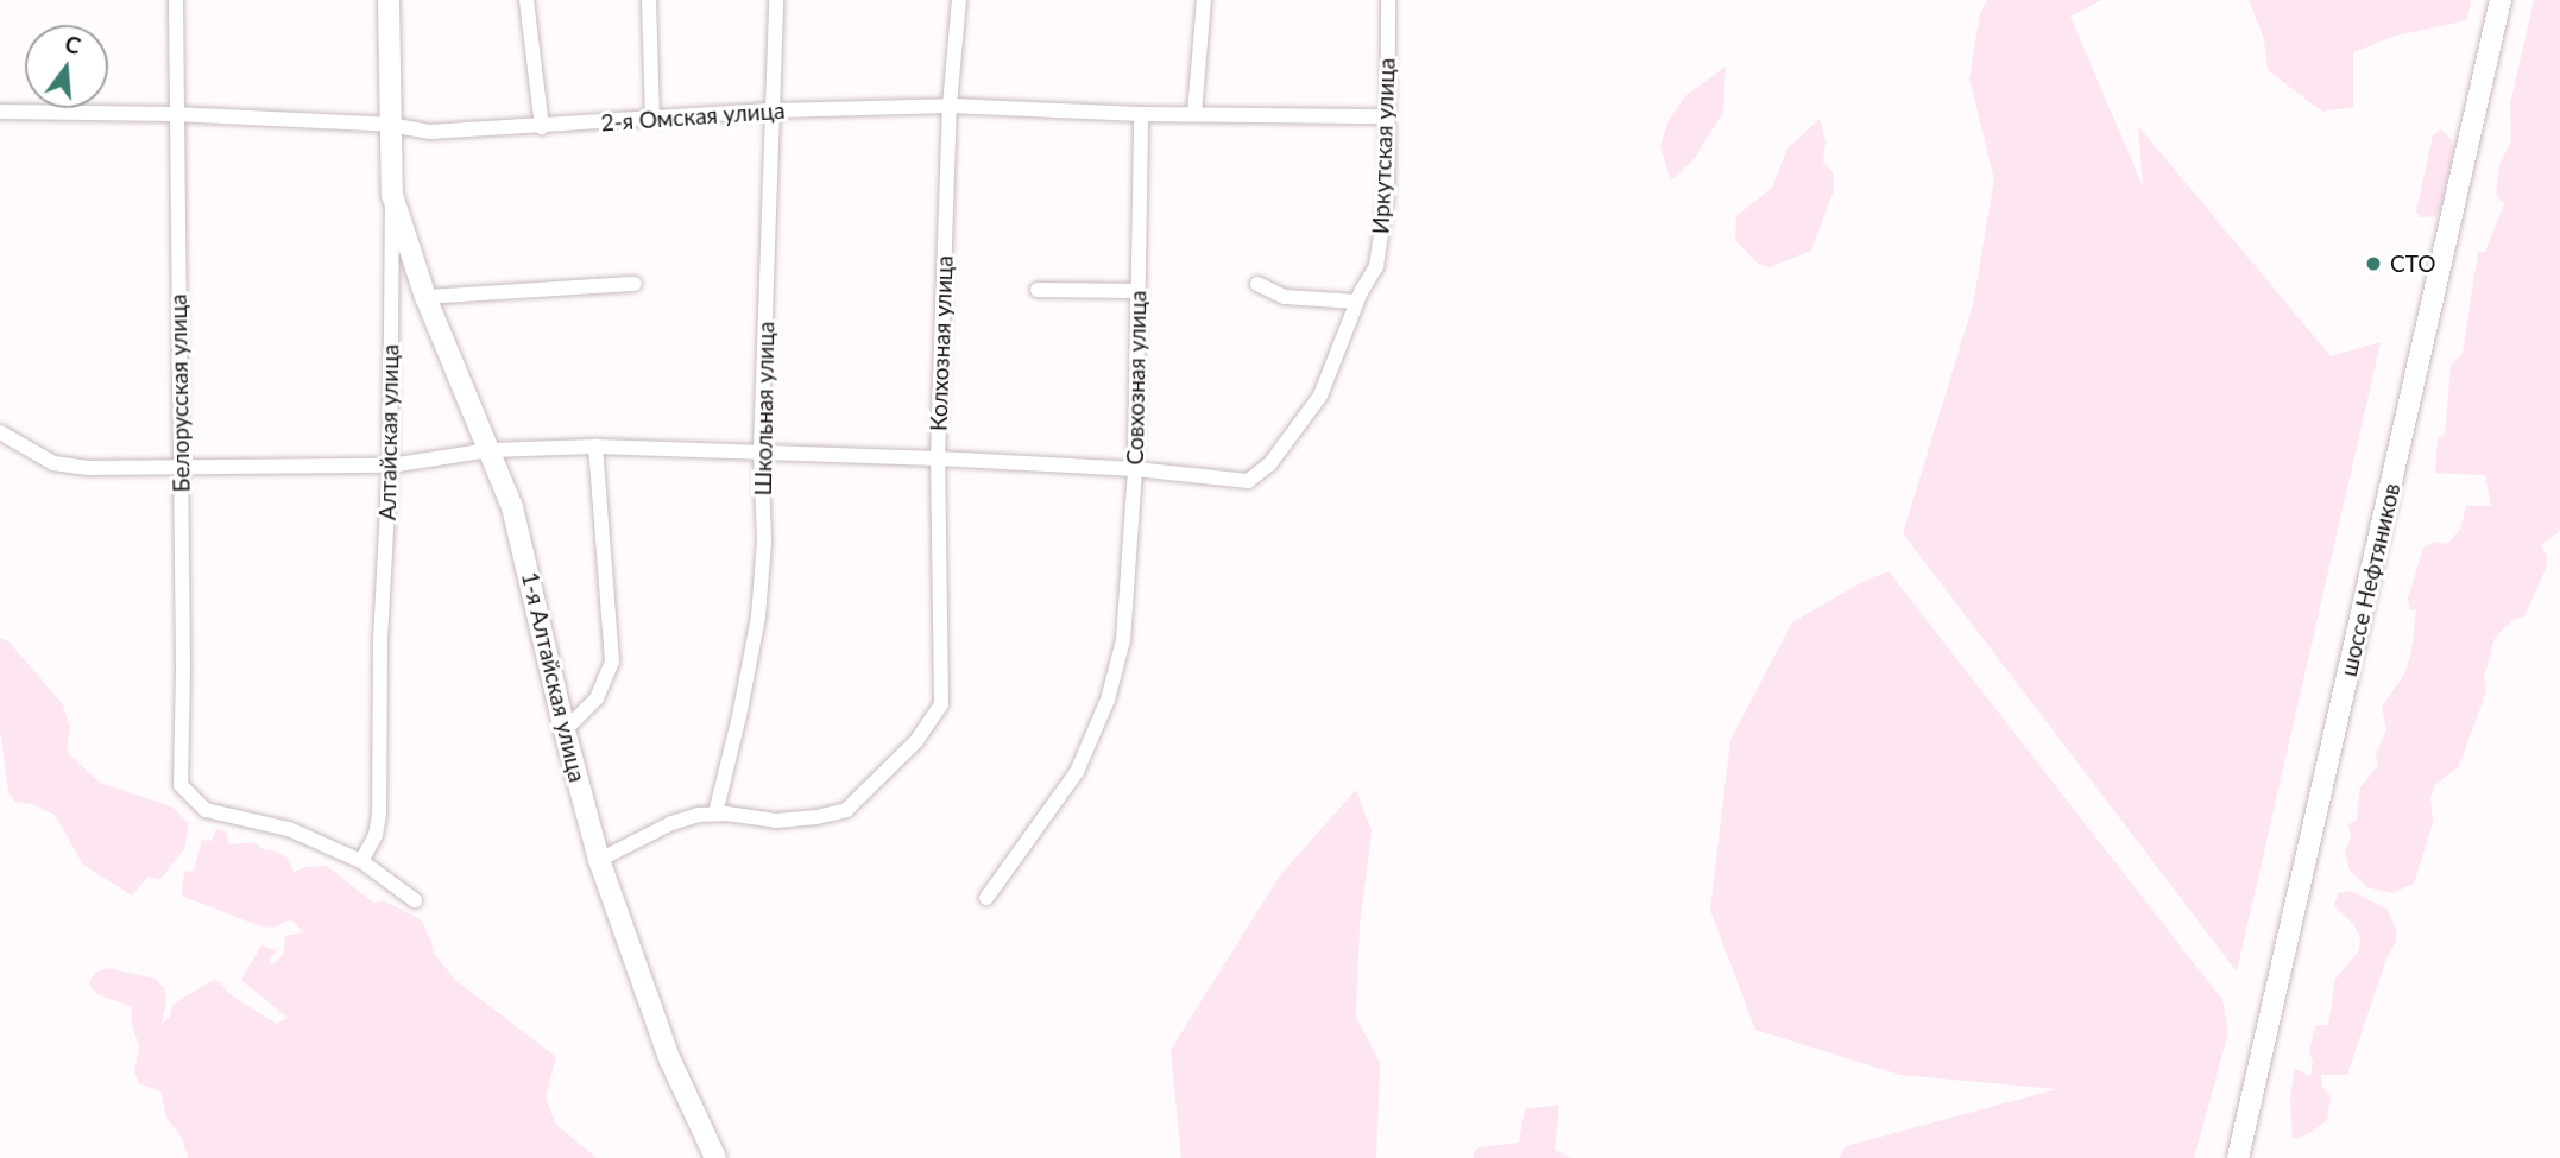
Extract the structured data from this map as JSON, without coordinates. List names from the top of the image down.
{
  "streets": {
    "street": [
      "2-я Омская улица",
      "Иркутская улица",
      "Колхозная улица",
      "Совхозная улица",
      "Белорусская улица",
      "Школьная улица",
      "Алтайская улица",
      "шоссе Нефтяников",
      "1-я Алтайская улица"
    ]
  },
  "crossings": [
    ["2-я Омская улица", "Иркутская улица"],
    ["2-я Омская улица", "Колхозная улица"],
    ["2-я Омская улица", "Совхозная улица"],
    ["2-я Омская улица", "Белорусская улица"],
    ["2-я Омская улица", "Школьная улица"],
    ["2-я Омская улица", "Алтайская улица"],
    ["Иркутская улица", "Совхозная улица"],
    ["Колхозная улица", "Школьная улица"],
    ["Белорусская улица", "Алтайская улица"],
    ["Алтайская улица", "1-я Алтайская улица"]
  ],
  "places": ["СТО"],
  "north": "top"
}
